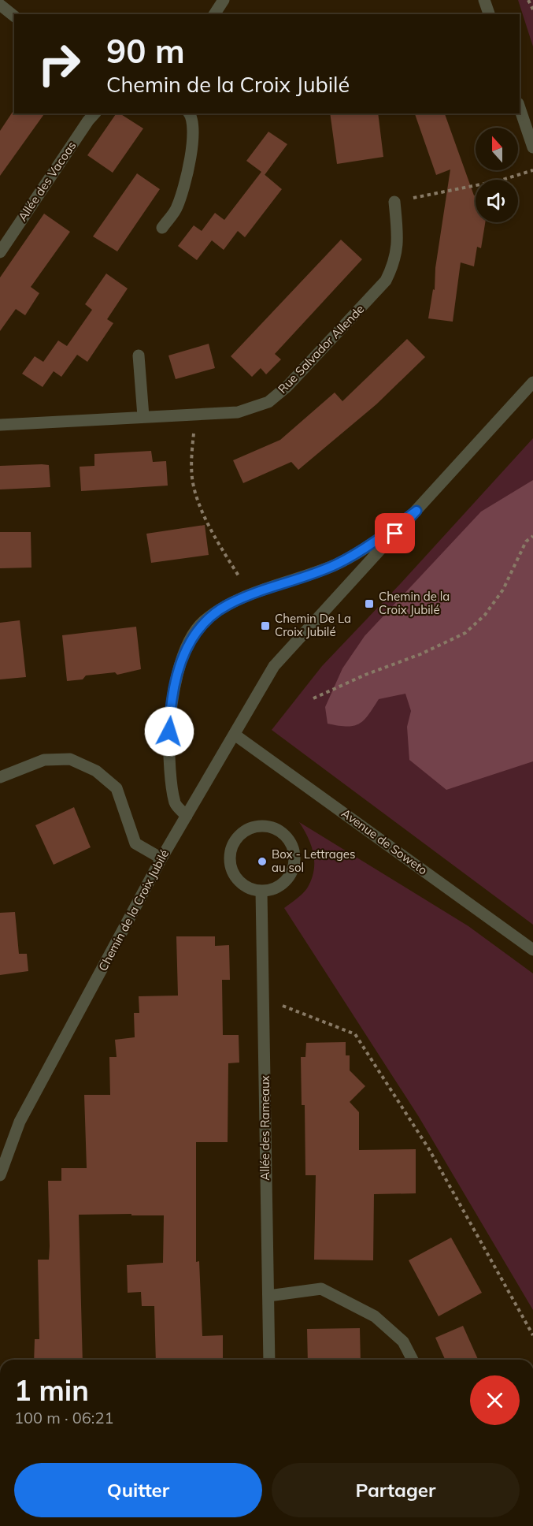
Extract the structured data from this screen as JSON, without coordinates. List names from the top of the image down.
{
  "streets": {
    "street": [
      "Allée des Vacoas",
      "Rue Salvador Allende",
      "Avenue de Soweto",
      "Chemin de la Croix Jubilé",
      "Allée des Rameaux"
    ]
  },
  "crossings": [
    ["Avenue de Soweto", "Chemin de la Croix Jubilé"]
  ],
  "places": {
    "transit": ["Chemin de la Croix Jubilé", "Chemin De La Croix Jubilé"],
    "other": ["Box - Lettrages au sol"]
  },
  "north": "top",
  "page": {
    "turn": ["90 m", "Chemin de la Croix Jubilé"],
    "heading": ["1 min", "100 m · 06:21"],
    "buttons": ["Quitter", "Partager"]
  }
}
